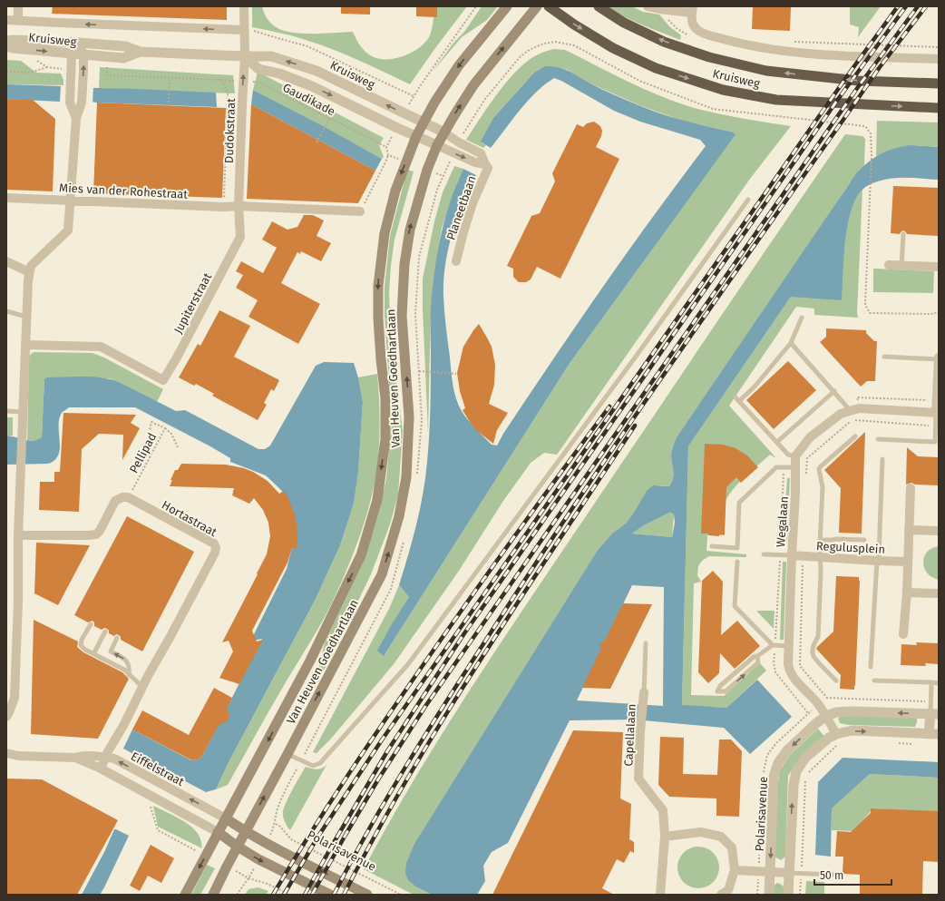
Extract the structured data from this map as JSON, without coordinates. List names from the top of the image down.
{
  "streets": {
    "highway": ["Kruisweg"],
    "main road": ["Van Heuven Goedhartlaan"],
    "street": [
      "Dudokstraat",
      "Mies van der Rohestraat",
      "Planeetbaan",
      "Jupiterstraat",
      "Hortastraat",
      "Wegalaan",
      "Regulusplein",
      "Capellalaan",
      "Eiffelstraat",
      "Polarisavenue"
    ],
    "path": ["Gaudikade", "Pellipad"]
  },
  "crossings": [
    ["Kruisweg", "Dudokstraat"],
    ["Kruisweg", "Planeetbaan"],
    ["Kruisweg", "Van Heuven Goedhartlaan"],
    ["Gaudikade", "Dudokstraat"],
    ["Dudokstraat", "Mies van der Rohestraat"],
    ["Dudokstraat", "Jupiterstraat"],
    ["Mies van der Rohestraat", "Jupiterstraat"],
    ["Planeetbaan", "Van Heuven Goedhartlaan"],
    ["Van Heuven Goedhartlaan", "Eiffelstraat"],
    ["Pellipad", "Hortastraat"],
    ["Hortastraat", "Eiffelstraat"],
    ["Wegalaan", "Regulusplein"],
    ["Wegalaan", "Polarisavenue"]
  ],
  "scale_bar": "50 m"
}
